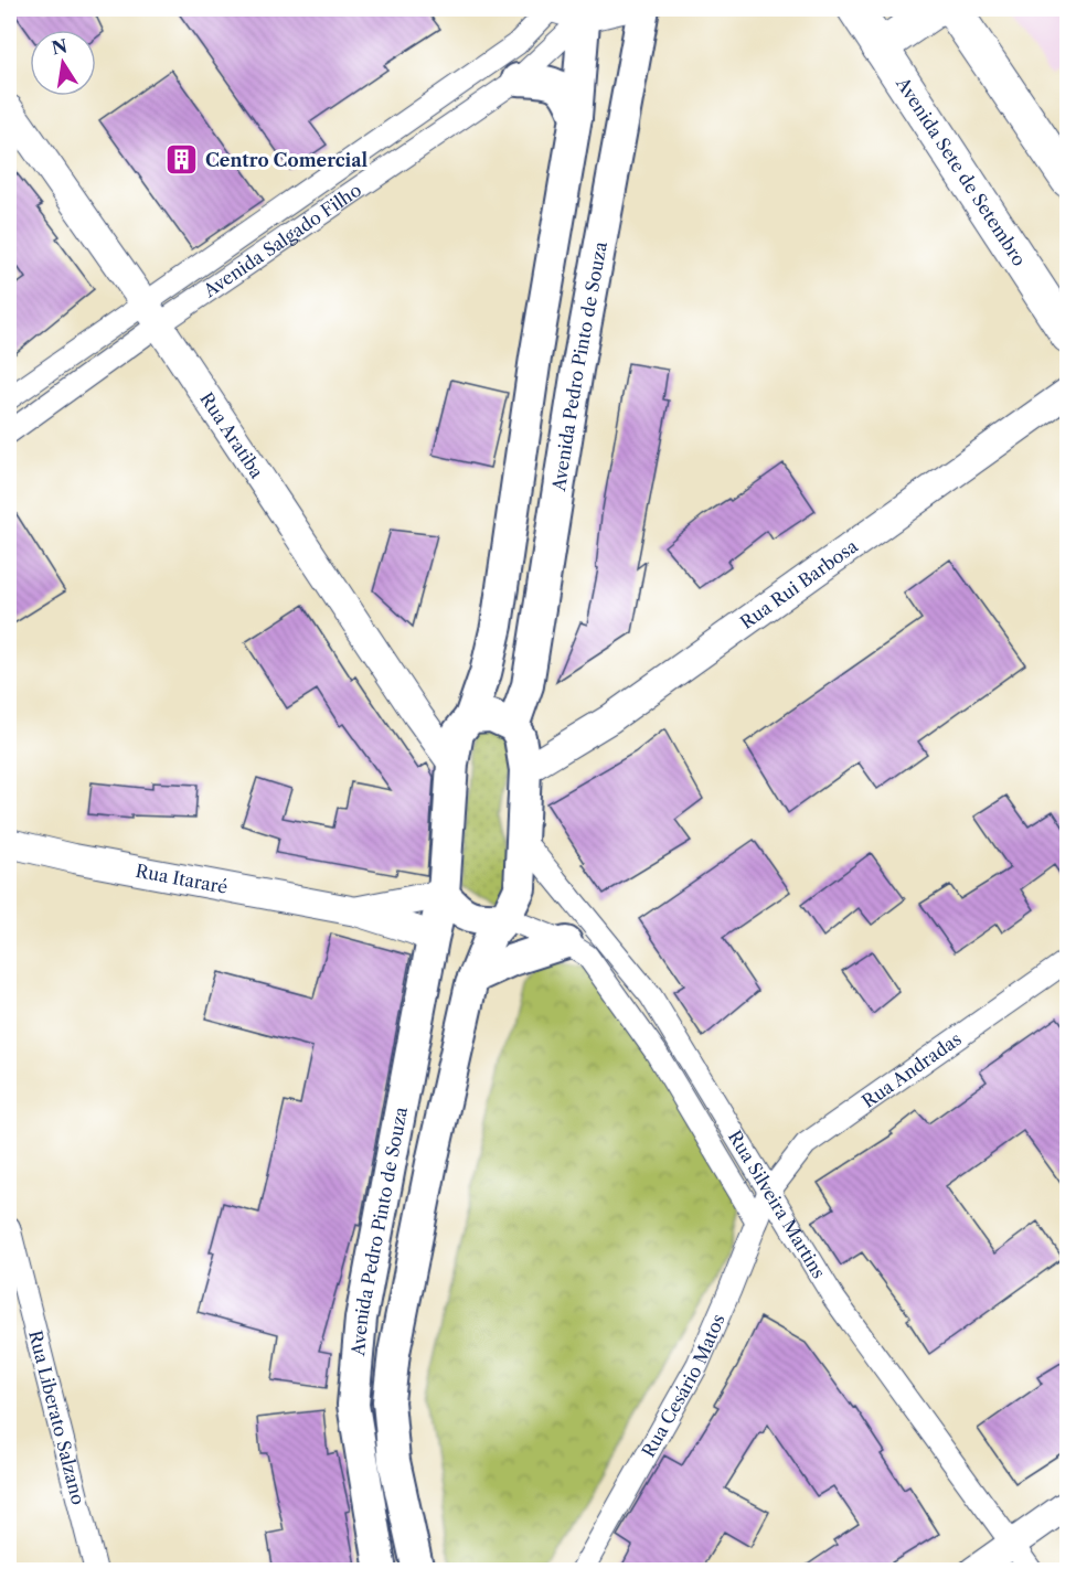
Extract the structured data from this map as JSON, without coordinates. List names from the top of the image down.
{
  "streets": {
    "main road": ["Avenida Sete de Setembro", "Avenida Pedro Pinto de Souza"],
    "street": [
      "Avenida Salgado Filho",
      "Rua Aratiba",
      "Rua Rui Barbosa",
      "Rua Itararé",
      "Rua Andradas",
      "Rua Silveira Martins",
      "Rua Cesário Matos",
      "Rua Liberato Salzano"
    ]
  },
  "crossings": [
    ["Avenida Salgado Filho", "Avenida Pedro Pinto de Souza"],
    ["Avenida Salgado Filho", "Rua Aratiba"],
    ["Avenida Pedro Pinto de Souza", "Rua Aratiba"],
    ["Avenida Pedro Pinto de Souza", "Rua Rui Barbosa"],
    ["Avenida Pedro Pinto de Souza", "Rua Itararé"],
    ["Avenida Pedro Pinto de Souza", "Rua Silveira Martins"],
    ["Rua Andradas", "Rua Silveira Martins"],
    ["Rua Andradas", "Rua Cesário Matos"],
    ["Rua Silveira Martins", "Rua Cesário Matos"]
  ],
  "places": {
    "building": ["Centro Comercial"]
  },
  "north": "top"
}
